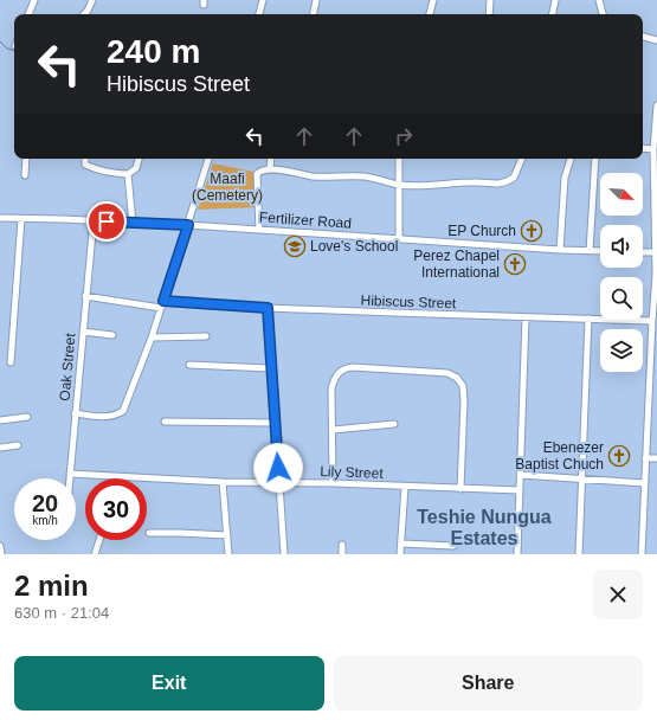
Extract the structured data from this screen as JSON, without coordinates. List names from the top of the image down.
{
  "streets": {
    "street": [
      "Fertilizer Road",
      "Hibiscus Street",
      "Oak Street",
      "Lily Street"
    ]
  },
  "crossings": [
    ["Fertilizer Road", "Oak Street"],
    ["Oak Street", "Lily Street"]
  ],
  "districts": ["Teshie Nungua Estates"],
  "parks": ["Maafi (Cemetery)"],
  "places": {
    "church": ["EP Church", "Perez Chapel International", "Ebenezer Baptist Chuch"],
    "school or university": ["Love's School"]
  },
  "north": "bottom right",
  "page": {
    "turn": ["240 m", "Hibiscus Street"],
    "speed": "20 km/h",
    "limit": "30",
    "heading": ["2 min", "630 m · 21:04"],
    "buttons": ["Exit", "Share"]
  }
}
